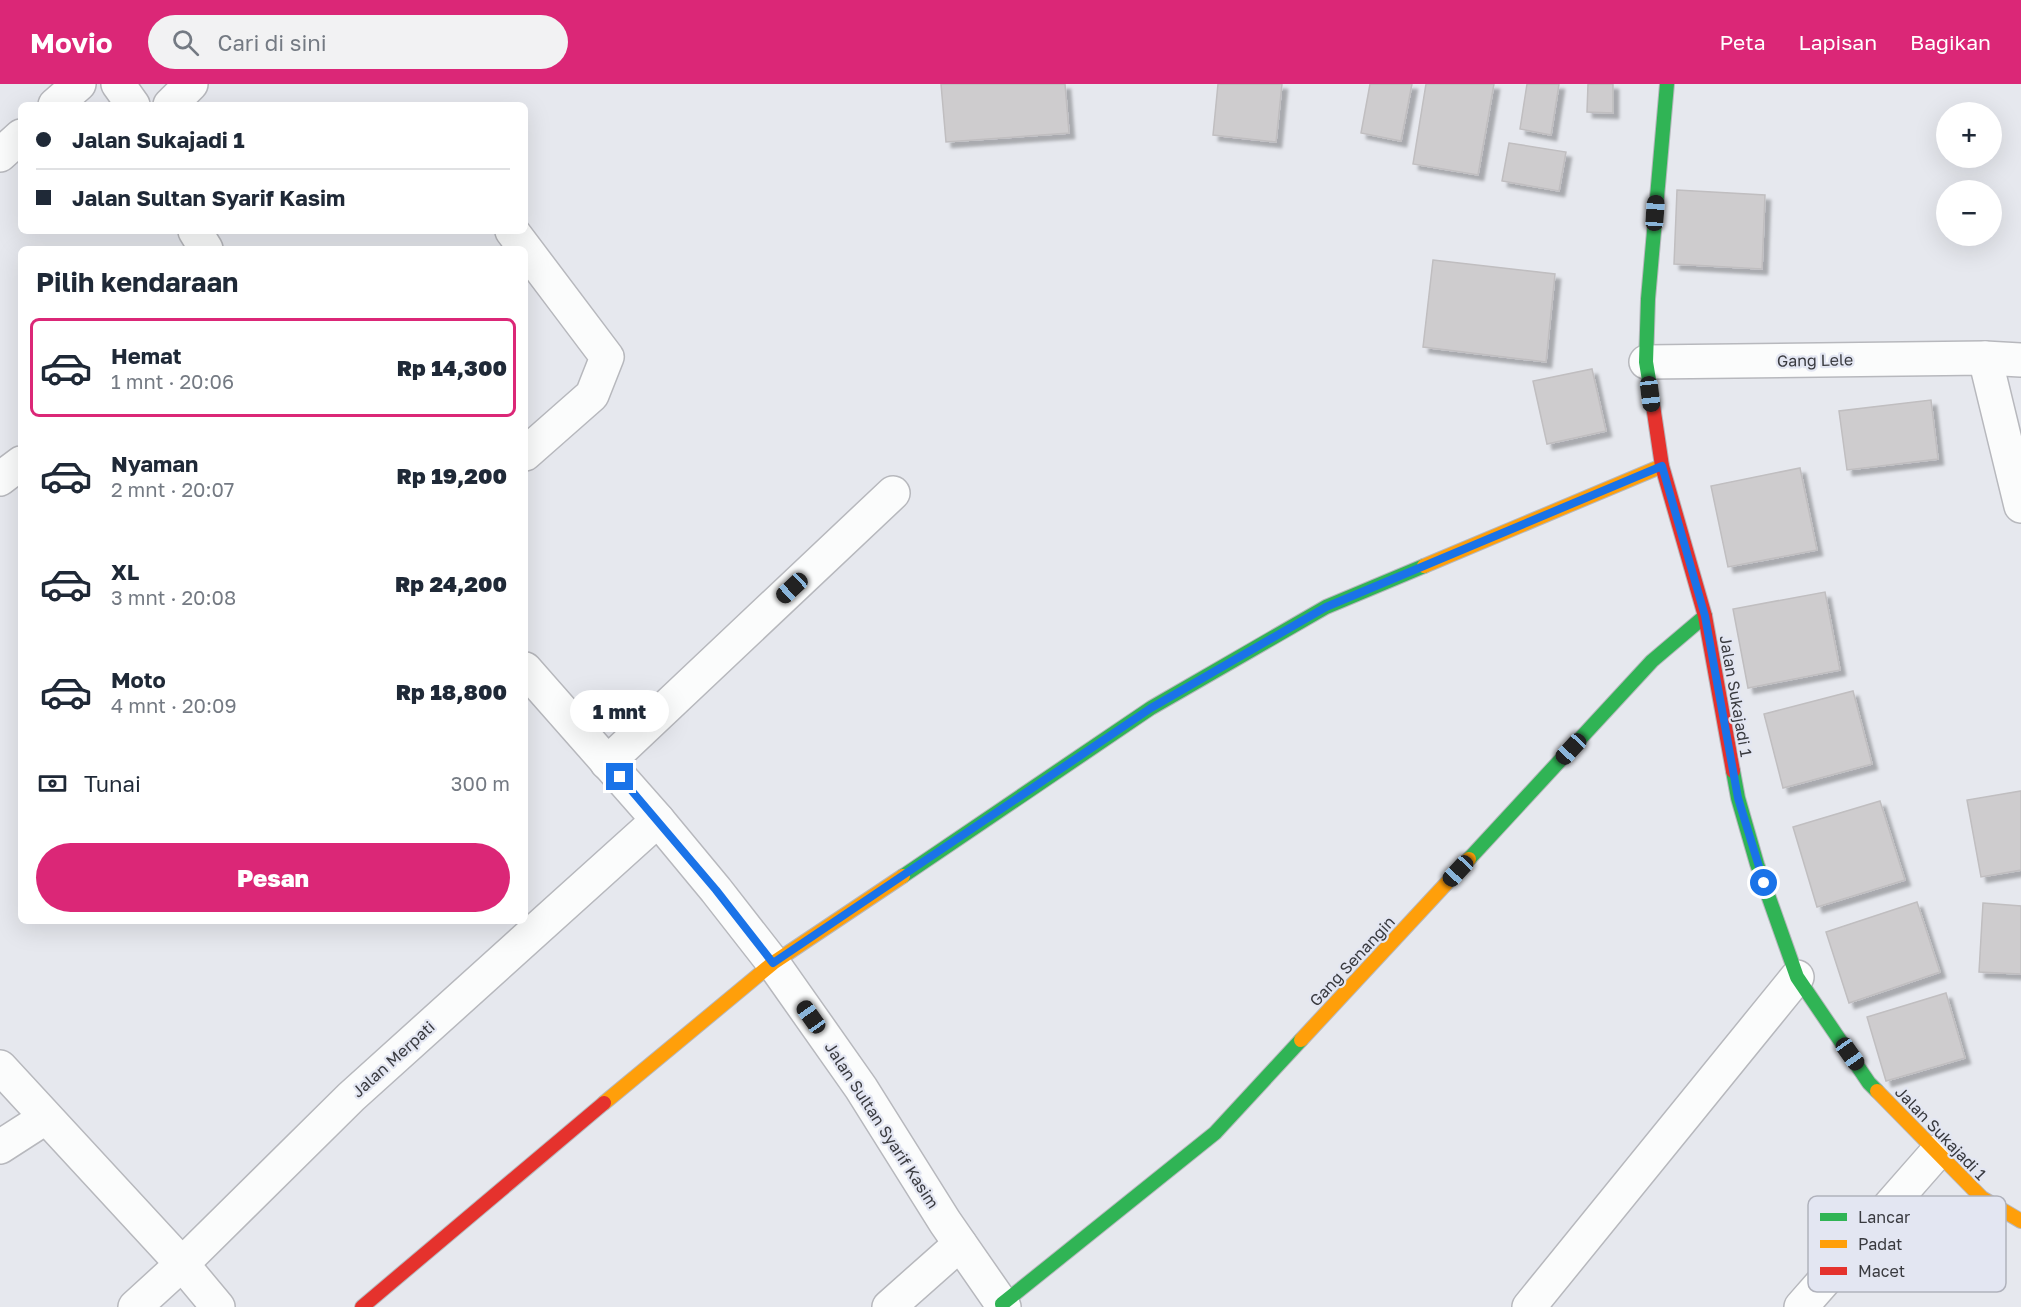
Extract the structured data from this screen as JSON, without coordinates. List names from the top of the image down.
{
  "streets": {
    "street": [
      "Gang Lele",
      "Jalan Sukajadi 1",
      "Gang Senangin",
      "Jalan Merpati",
      "Jalan Sultan Syarif Kasim"
    ]
  },
  "crossings": [
    ["Gang Lele", "Jalan Sukajadi 1"],
    ["Jalan Sukajadi 1", "Gang Senangin"],
    ["Gang Senangin", "Jalan Sultan Syarif Kasim"],
    ["Jalan Merpati", "Jalan Sultan Syarif Kasim"]
  ],
  "legend": ["Lancar", "Padat", "Macet"],
  "page": {
    "header": "Movio",
    "search": "Cari di sini",
    "nav": ["Peta", "Lapisan", "Bagikan"],
    "map_buttons": ["+", "−"],
    "banner": ["Jalan Sukajadi 1", "Jalan Sultan Syarif Kasim"],
    "heading": "Pilih kendaraan",
    "list": [
      {
        "name": "Hemat",
        "note": "1 mnt · 20:06",
        "value": "Rp 14,300"
      },
      {
        "name": "Nyaman",
        "note": "2 mnt · 20:07",
        "value": "Rp 19,200"
      },
      {
        "name": "XL",
        "note": "3 mnt · 20:08",
        "value": "Rp 24,200"
      },
      {
        "name": "Moto",
        "note": "4 mnt · 20:09",
        "value": "Rp 18,800"
      }
    ],
    "bubble": "1 mnt",
    "pay": ["Tunai", "300 m"],
    "buttons": "Pesan"
  }
}
